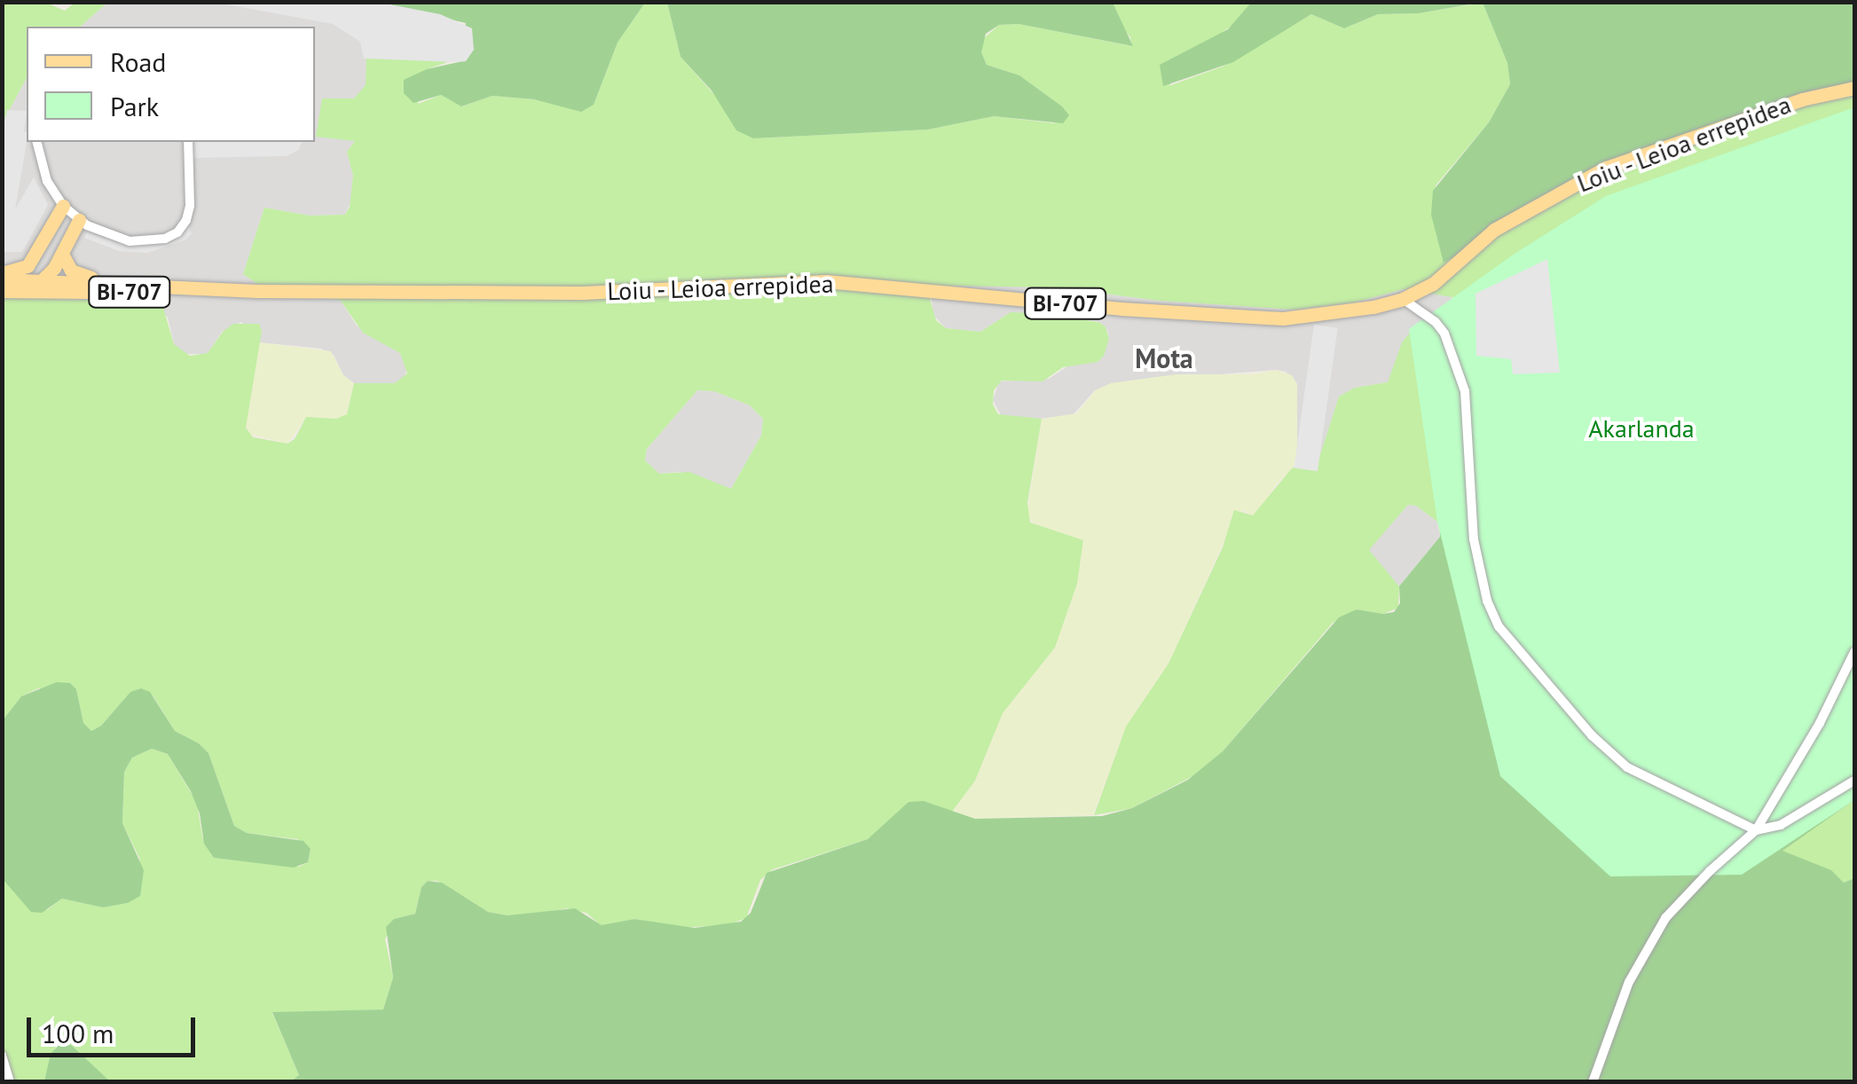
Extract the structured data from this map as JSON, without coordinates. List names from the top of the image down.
{
  "streets": {
    "main road": ["Loiu - Leioa errepidea", "BI-707"]
  },
  "districts": ["Mota"],
  "parks": ["Akarlanda"],
  "legend": ["Road", "Park"],
  "scale_bar": "100 m"
}
